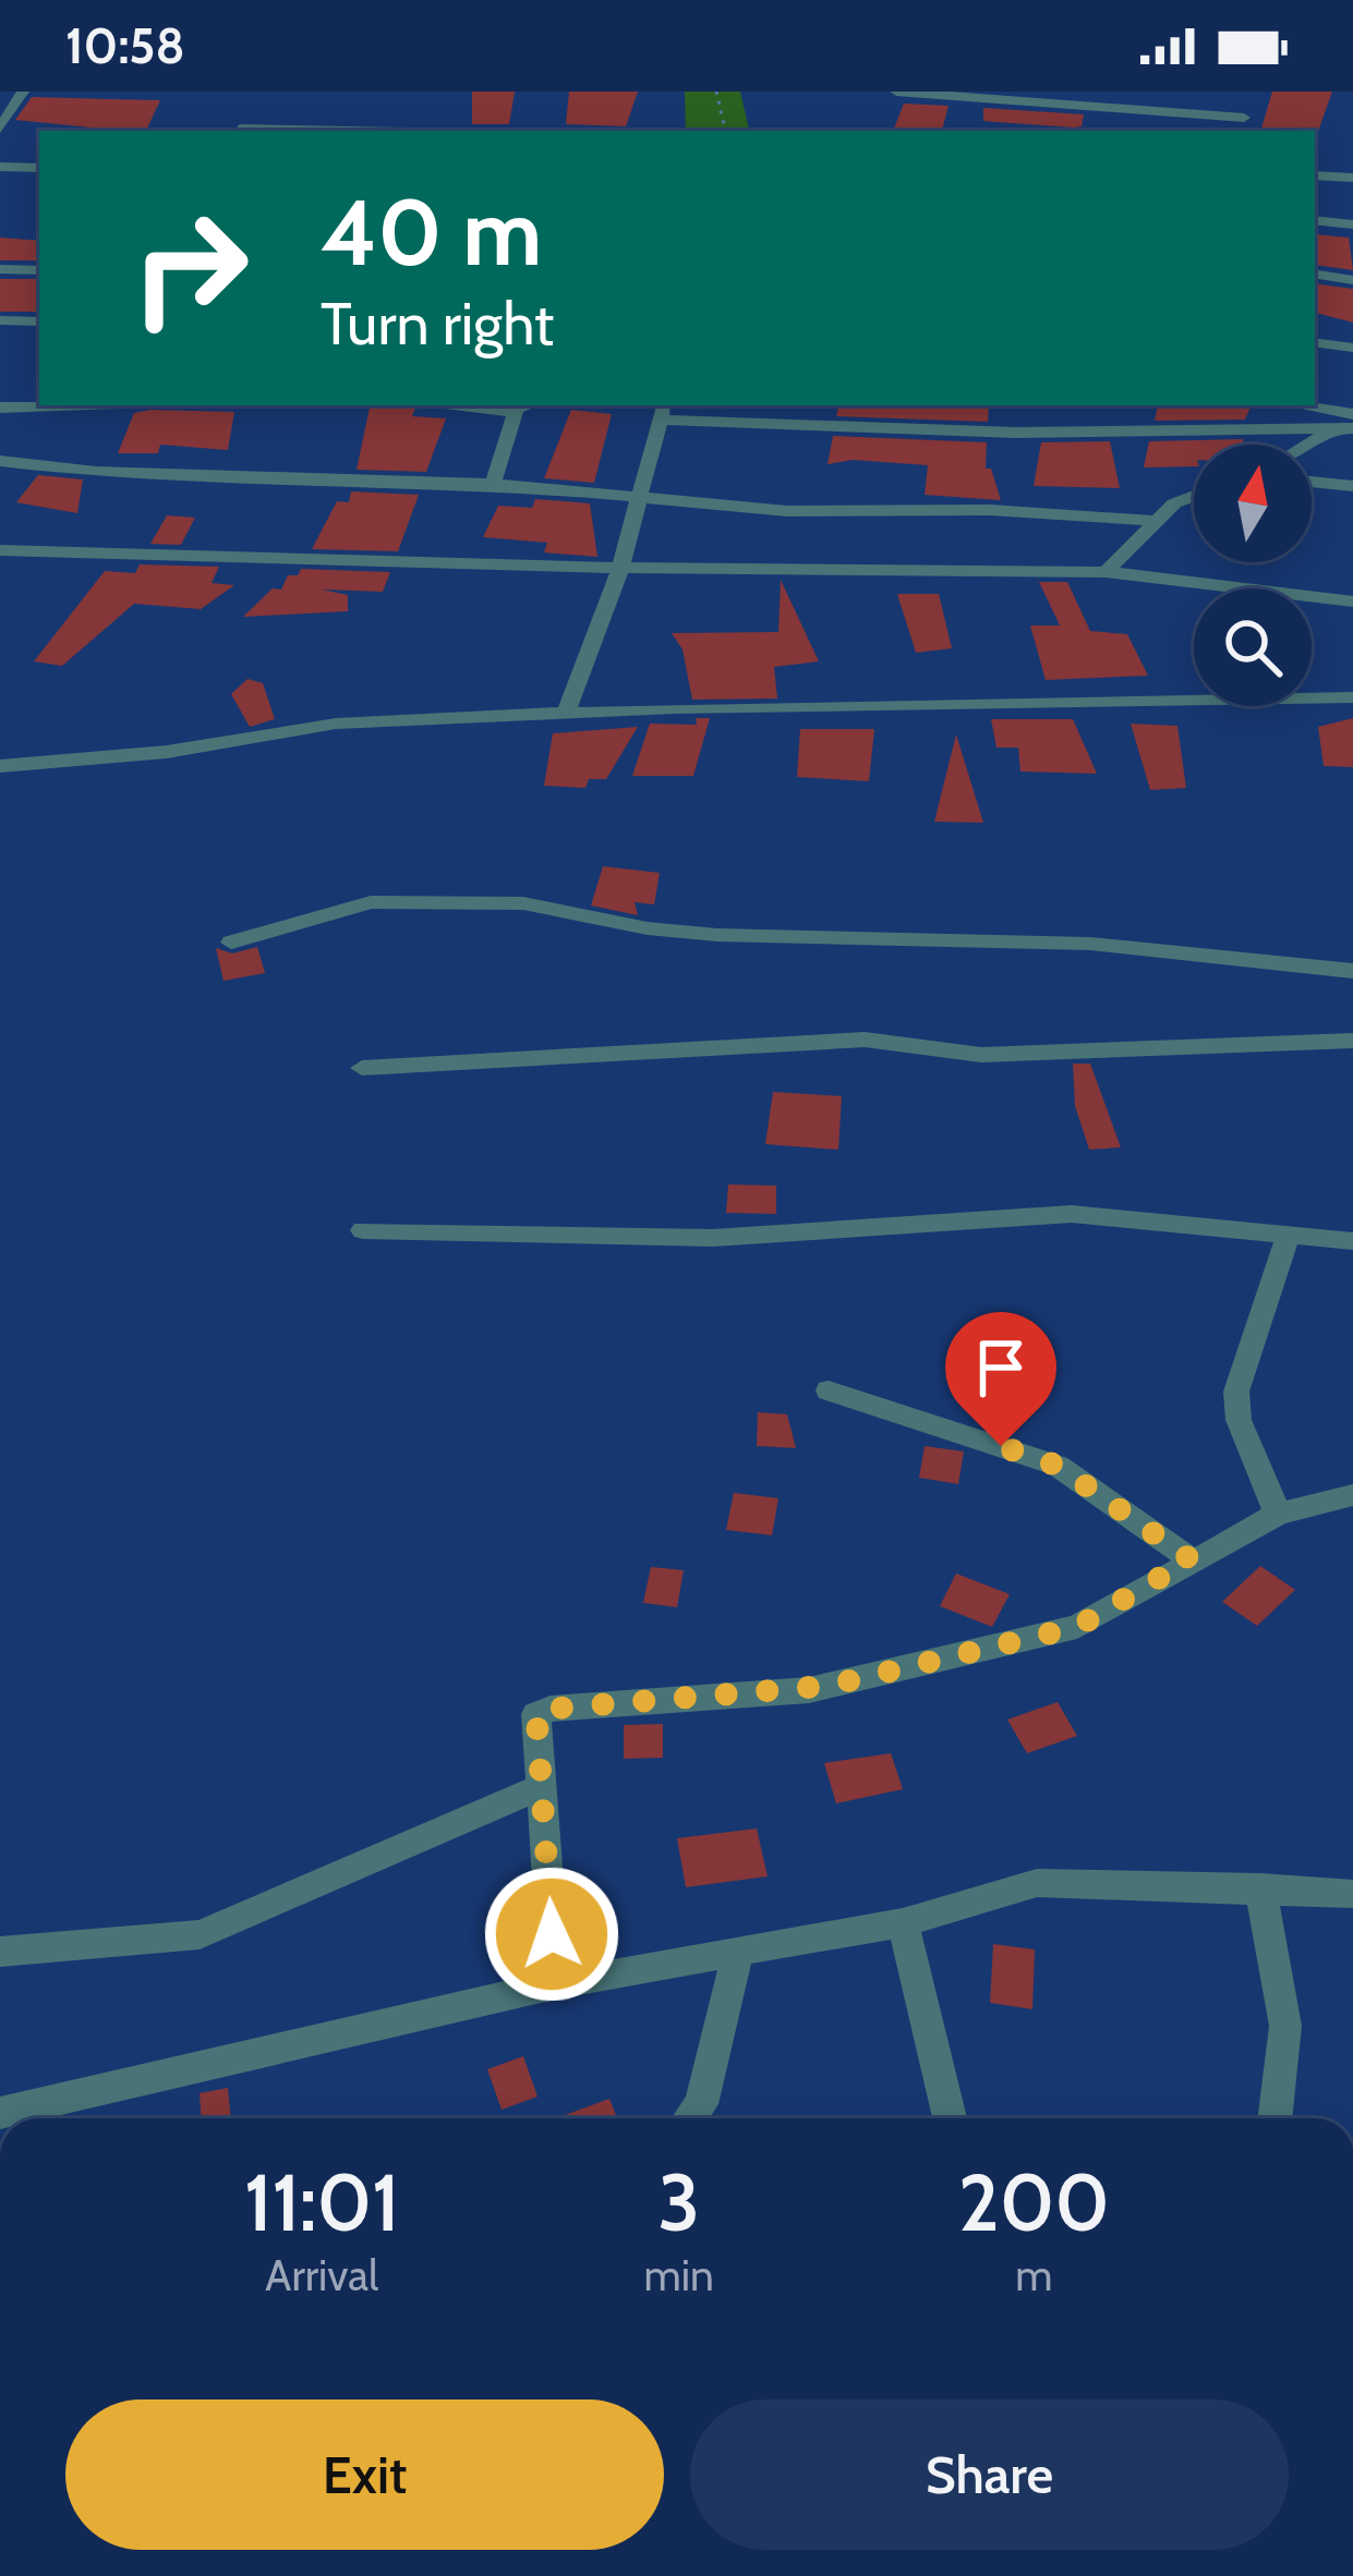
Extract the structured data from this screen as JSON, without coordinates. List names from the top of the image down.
{
  "north": "top",
  "page": {
    "status": "10:58",
    "turn": ["40 m", "Turn right"],
    "eta": [
      "11:01",
      "Arrival",
      "3",
      "min",
      "200",
      "m"
    ],
    "buttons": ["Exit", "Share"]
  }
}
